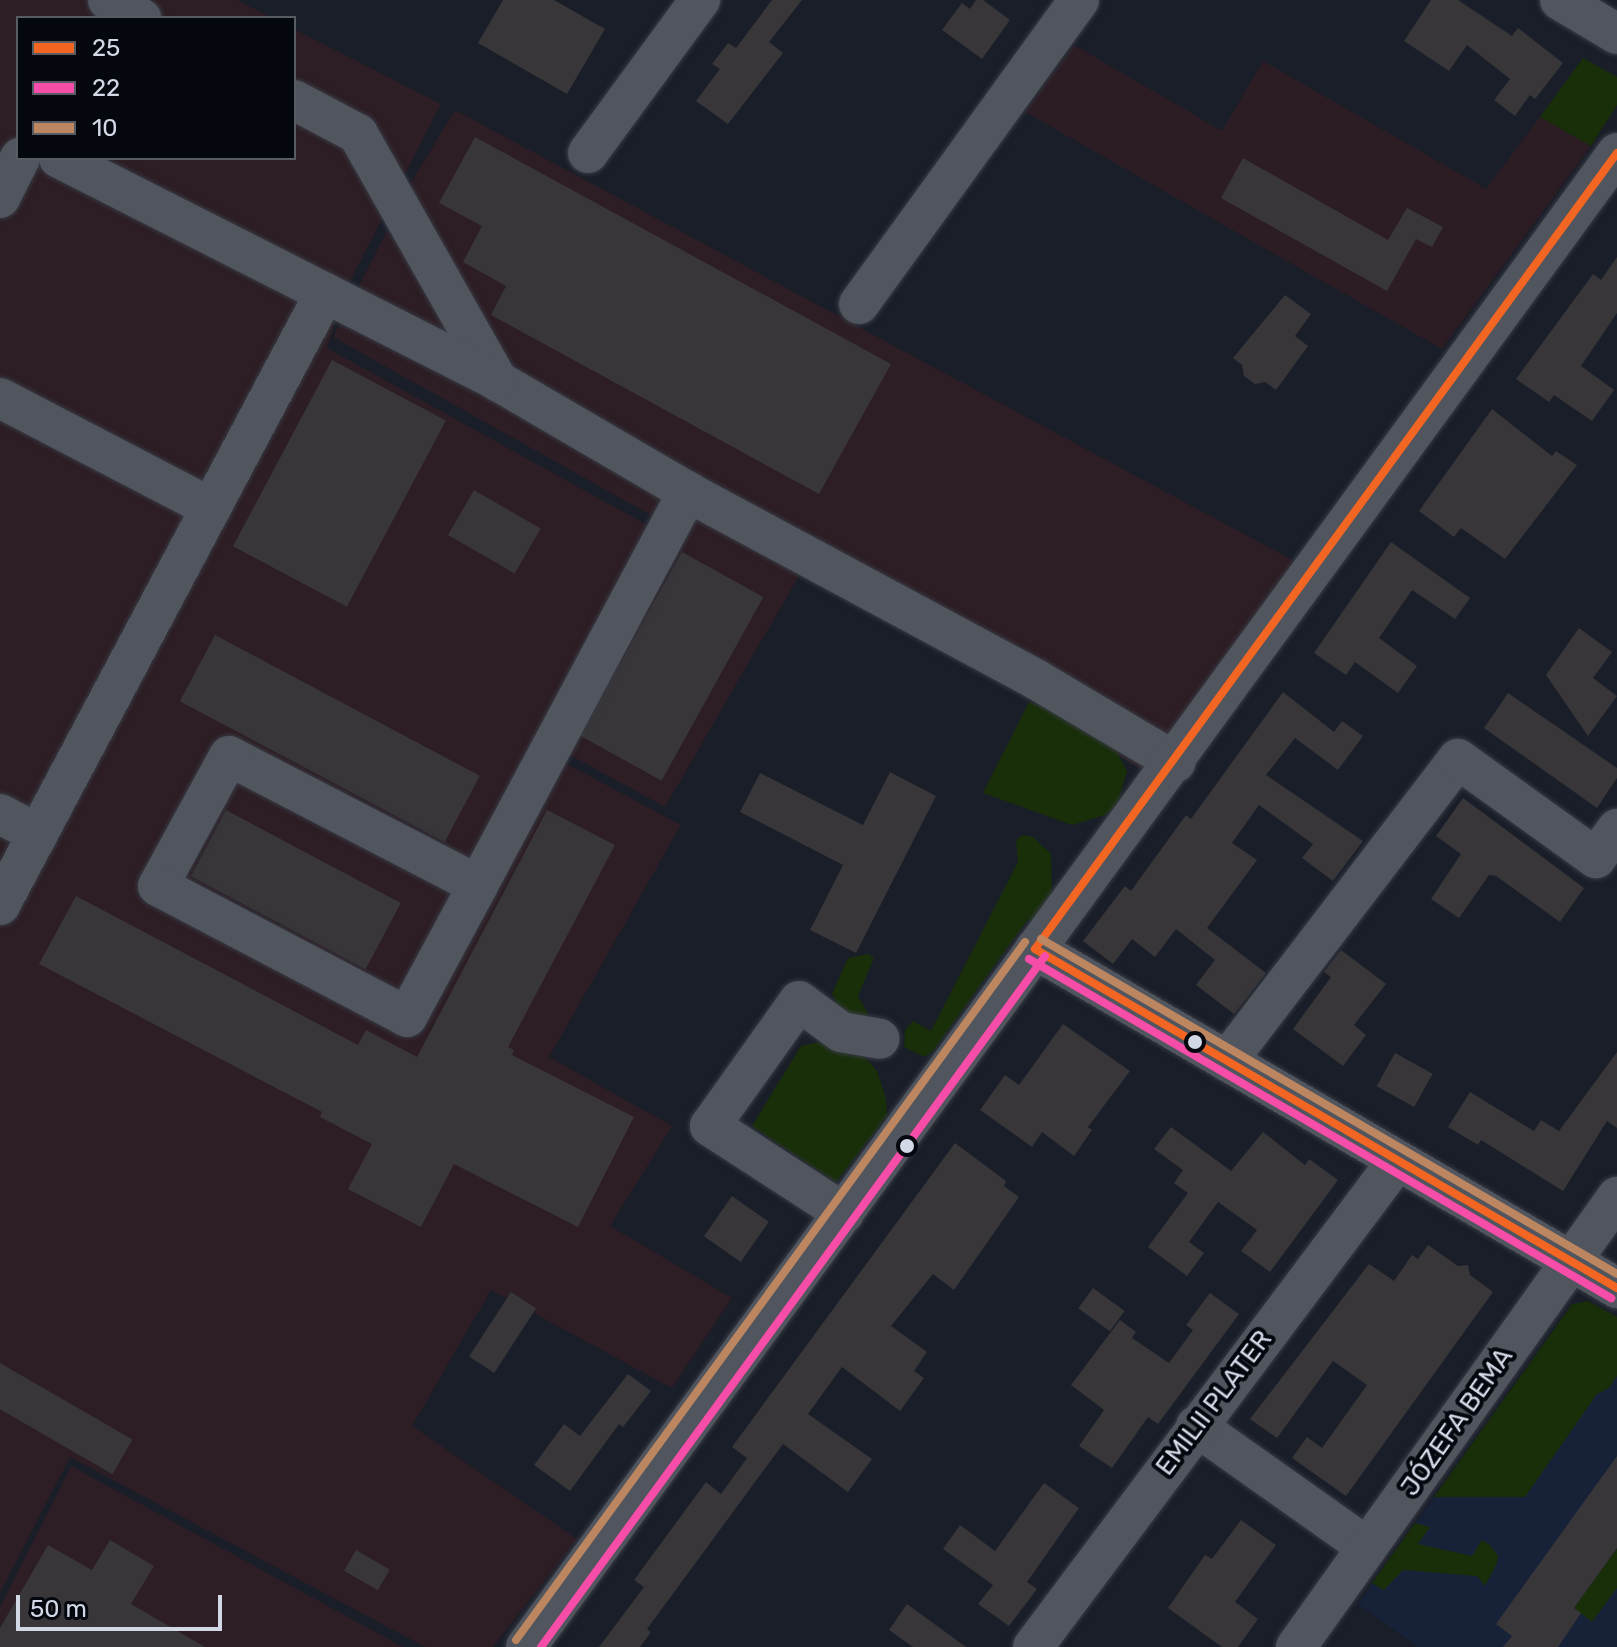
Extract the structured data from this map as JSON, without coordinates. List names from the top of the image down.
{
  "streets": {
    "street": ["EMILII PLATER", "JÓZEFA BEMA"]
  },
  "lines": ["transit line 25", "transit line 10", "transit line 22"],
  "legend": ["25", "22", "10"],
  "scale_bar": "50 m"
}
